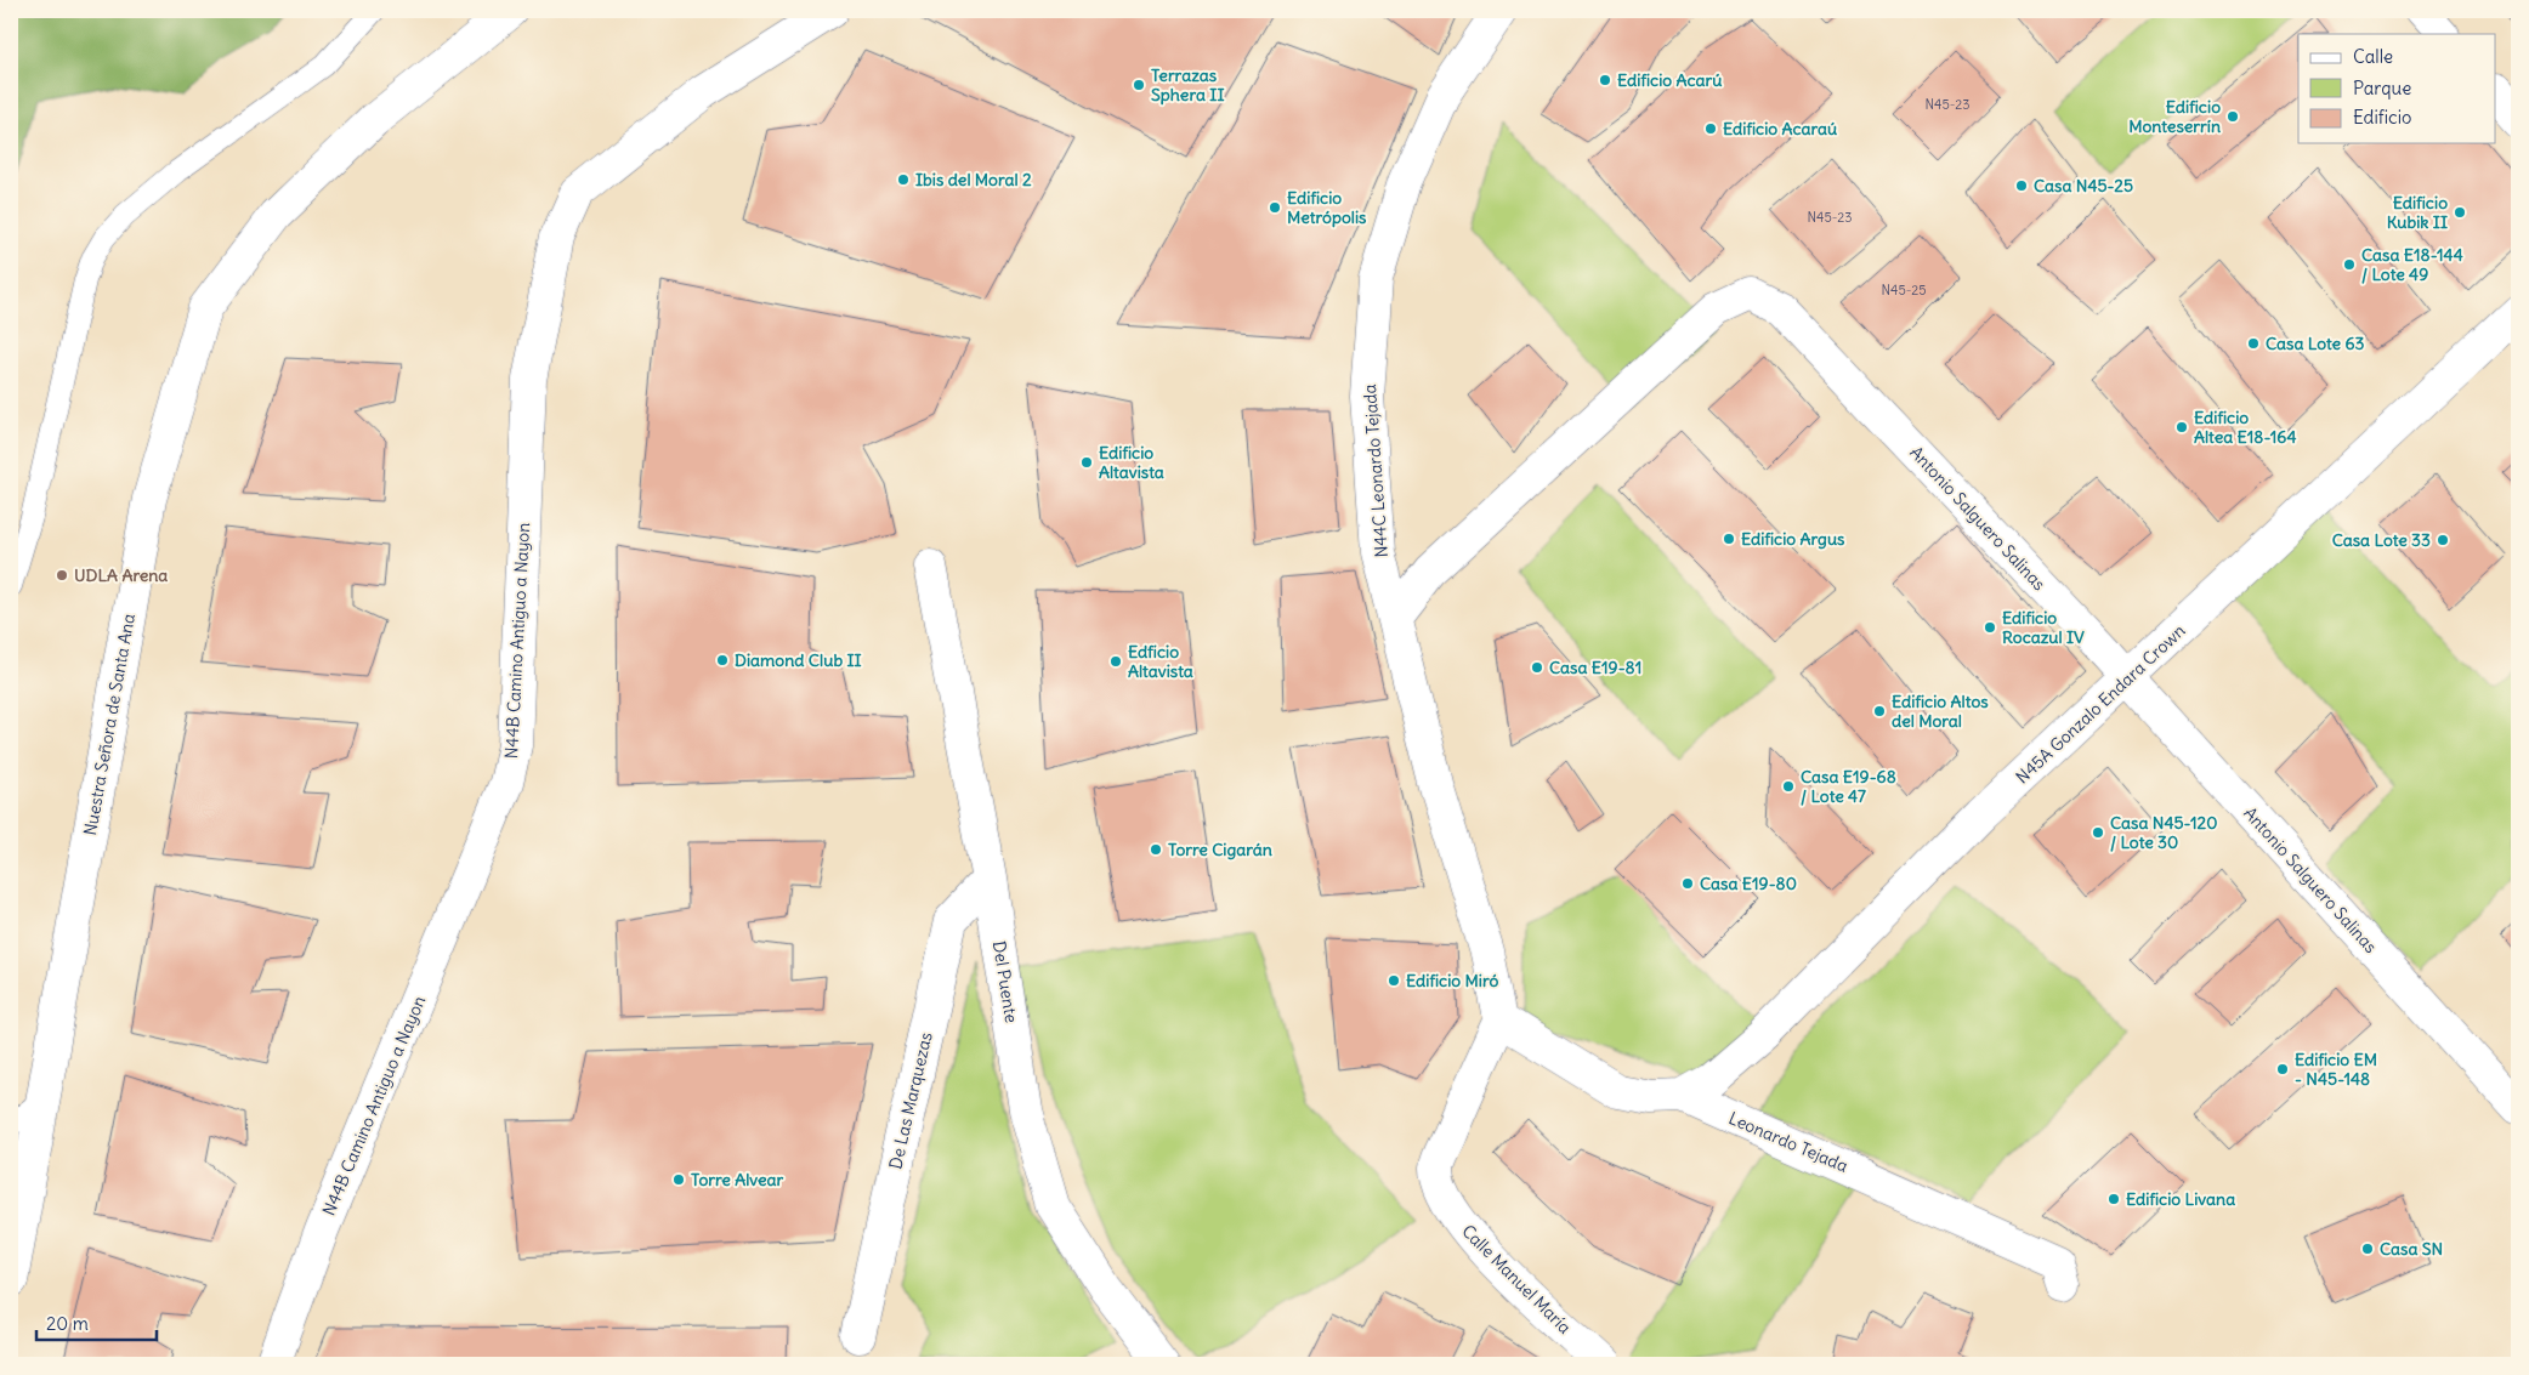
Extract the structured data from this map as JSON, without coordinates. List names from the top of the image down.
{
  "streets": {
    "street": [
      "N44C Leonardo Tejada",
      "Antonio Salguero Salinas",
      "N44B Camino Antiguo a Nayon",
      "N45A Gonzalo Endara Crown",
      "Nuestra Señora de Santa Ana",
      "Del Puente",
      "De Las Marquezas",
      "Leonardo Tejada",
      "Calle Manuel María"
    ]
  },
  "crossings": [
    ["N44C Leonardo Tejada", "Antonio Salguero Salinas"],
    ["N44C Leonardo Tejada", "Leonardo Tejada"],
    ["N44C Leonardo Tejada", "Calle Manuel María"],
    ["Antonio Salguero Salinas", "N45A Gonzalo Endara Crown"],
    ["N45A Gonzalo Endara Crown", "Leonardo Tejada"],
    ["Del Puente", "De Las Marquezas"],
    ["Leonardo Tejada", "Calle Manuel María"]
  ],
  "places": [
    "Edificio Acarú",
    "Terrazas Sphera II",
    "Edificio Monteserrín",
    "Edificio Acaraú",
    "Ibis del Moral 2",
    "Casa N45-25",
    "Edificio Metrópolis",
    "Edificio Kubik II",
    "Casa E18-144 / Lote 49",
    "Casa Lote 63",
    "Edificio Altea E18-164",
    "Edificio Altavista",
    "Edificio Argus",
    "Casa Lote 33",
    "UDLA Arena",
    "Edificio Rocazul IV",
    "Diamond Club II",
    "Edficio Altavista",
    "Casa E19-81",
    "Edificio Altos del Moral",
    "Casa E19-68 / Lote 47",
    "Casa N45-120 / Lote 30",
    "Torre Cigarán",
    "Casa E19-80",
    "Edificio Miró",
    "Edificio EM - N45-148",
    "Torre Alvear",
    "Edificio Livana",
    "Casa SN"
  ],
  "house_numbers": ["N45-23", "N45-23", "N45-25"],
  "legend": ["Calle", "Parque", "Edificio"],
  "scale_bar": "20 m"
}
